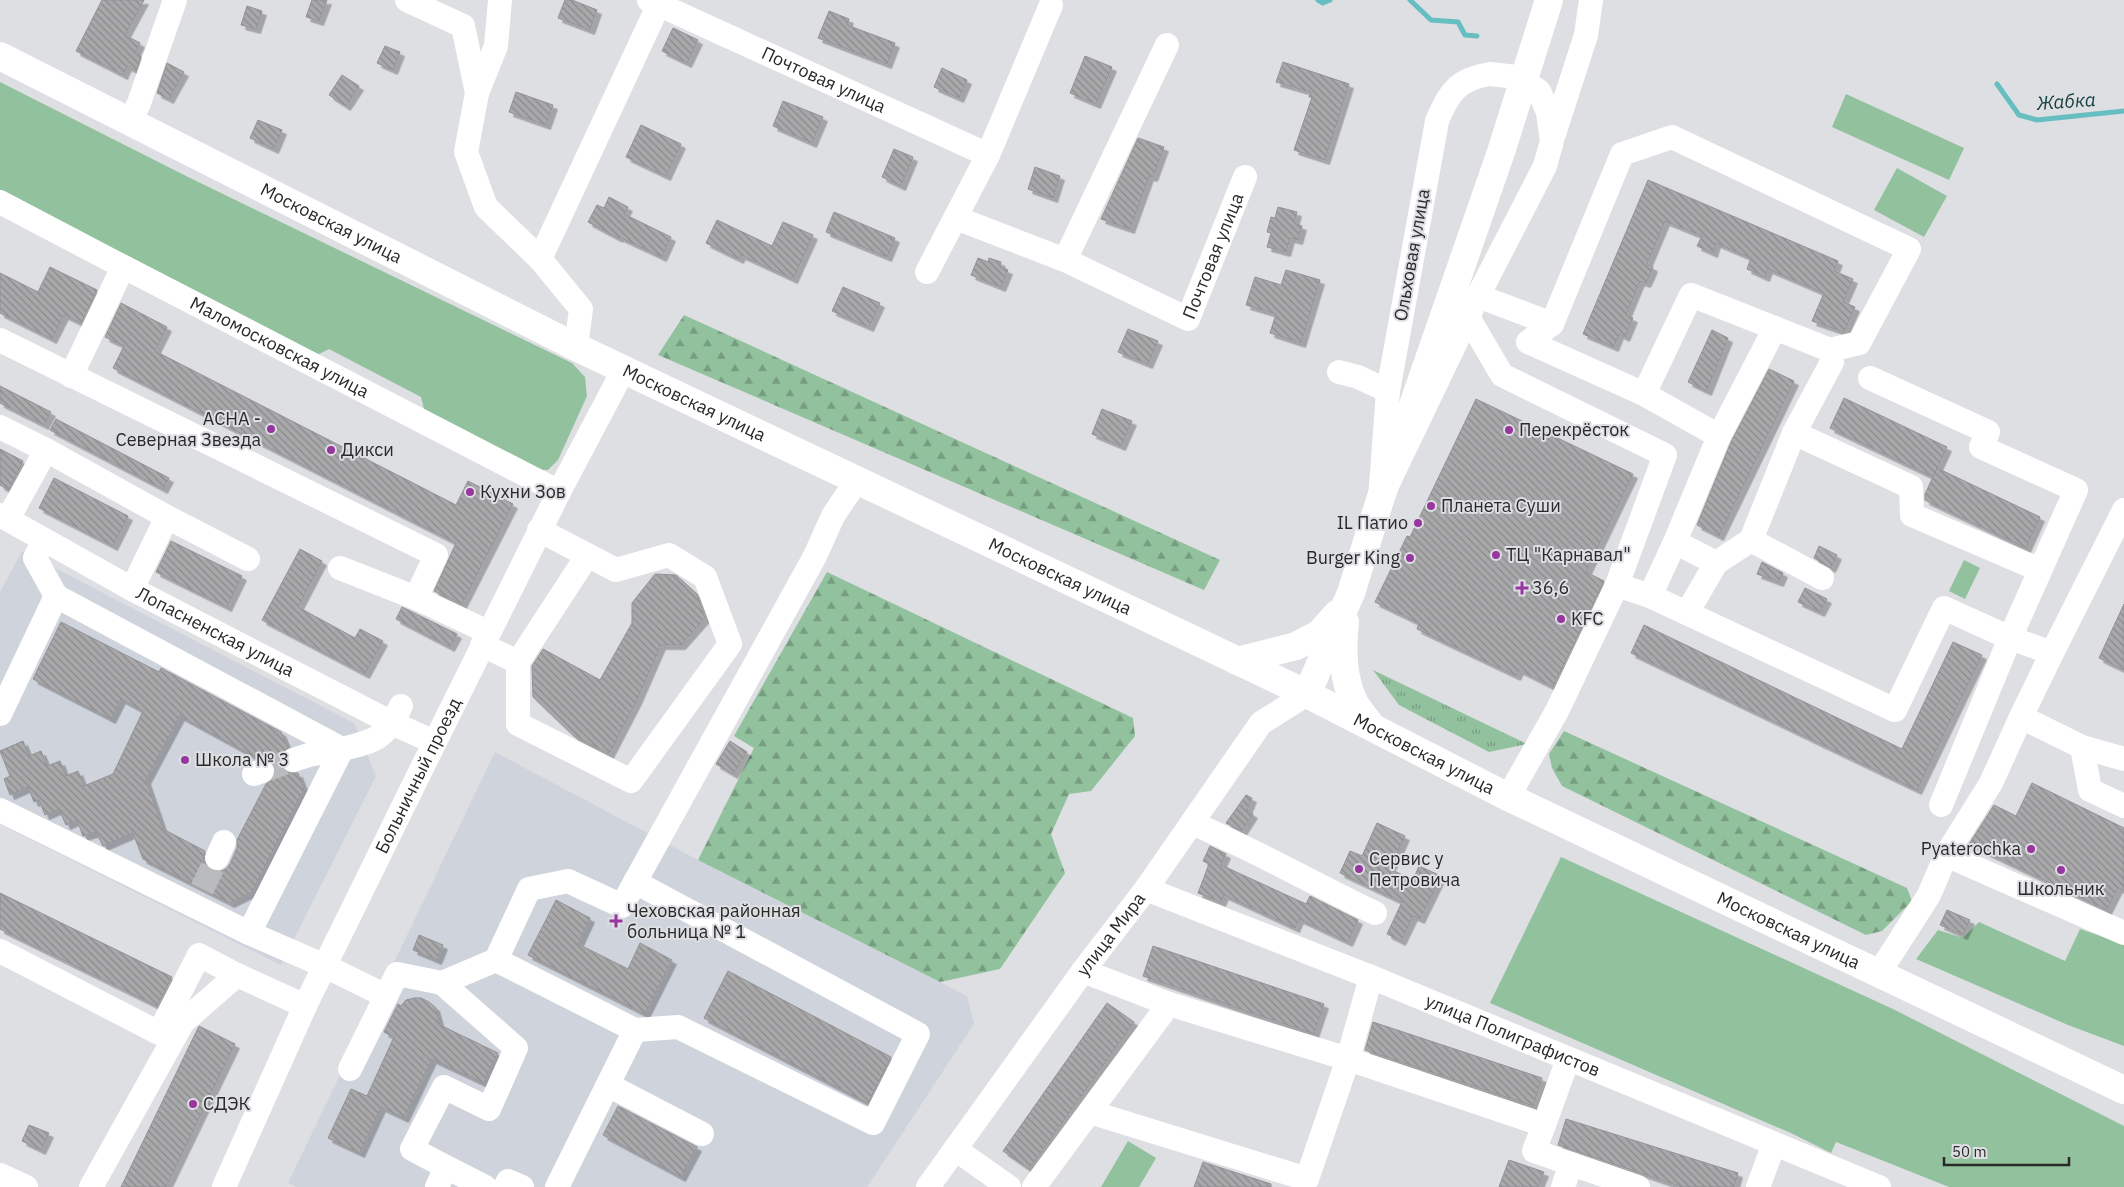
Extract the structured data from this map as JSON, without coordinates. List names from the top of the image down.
{
  "streets": {
    "main road": ["Московская улица", "Ольховая улица"],
    "street": [
      "Почтовая улица",
      "Маломосковская улица",
      "Лопасненская улица",
      "Больничный проезд",
      "улица Мира",
      "улица Полиграфистов"
    ]
  },
  "crossings": [
    ["Московская улица", "Ольховая улица"],
    ["Московская улица", "Больничный проезд"],
    ["Московская улица", "улица Мира"],
    ["Ольховая улица", "улица Мира"],
    ["Маломосковская улица", "Больничный проезд"],
    ["Лопасненская улица", "Больничный проезд"],
    ["улица Мира", "улица Полиграфистов"]
  ],
  "water": ["Жабка"],
  "places": {
    "other": [
      "АСНА - Северная Звезда",
      "Перекрёсток",
      "Дикси",
      "Кухни Зов",
      "Планета Суши",
      "IL Патио",
      "ТЦ \"Карнавал\"",
      "Burger King",
      "KFC",
      "Школа № 3",
      "Pyaterochka",
      "Сервис у Петровича",
      "Школьник",
      "СДЭК"
    ],
    "health": ["36,6", "Чеховская районная больница № 1"]
  },
  "scale_bar": "50 m"
}
